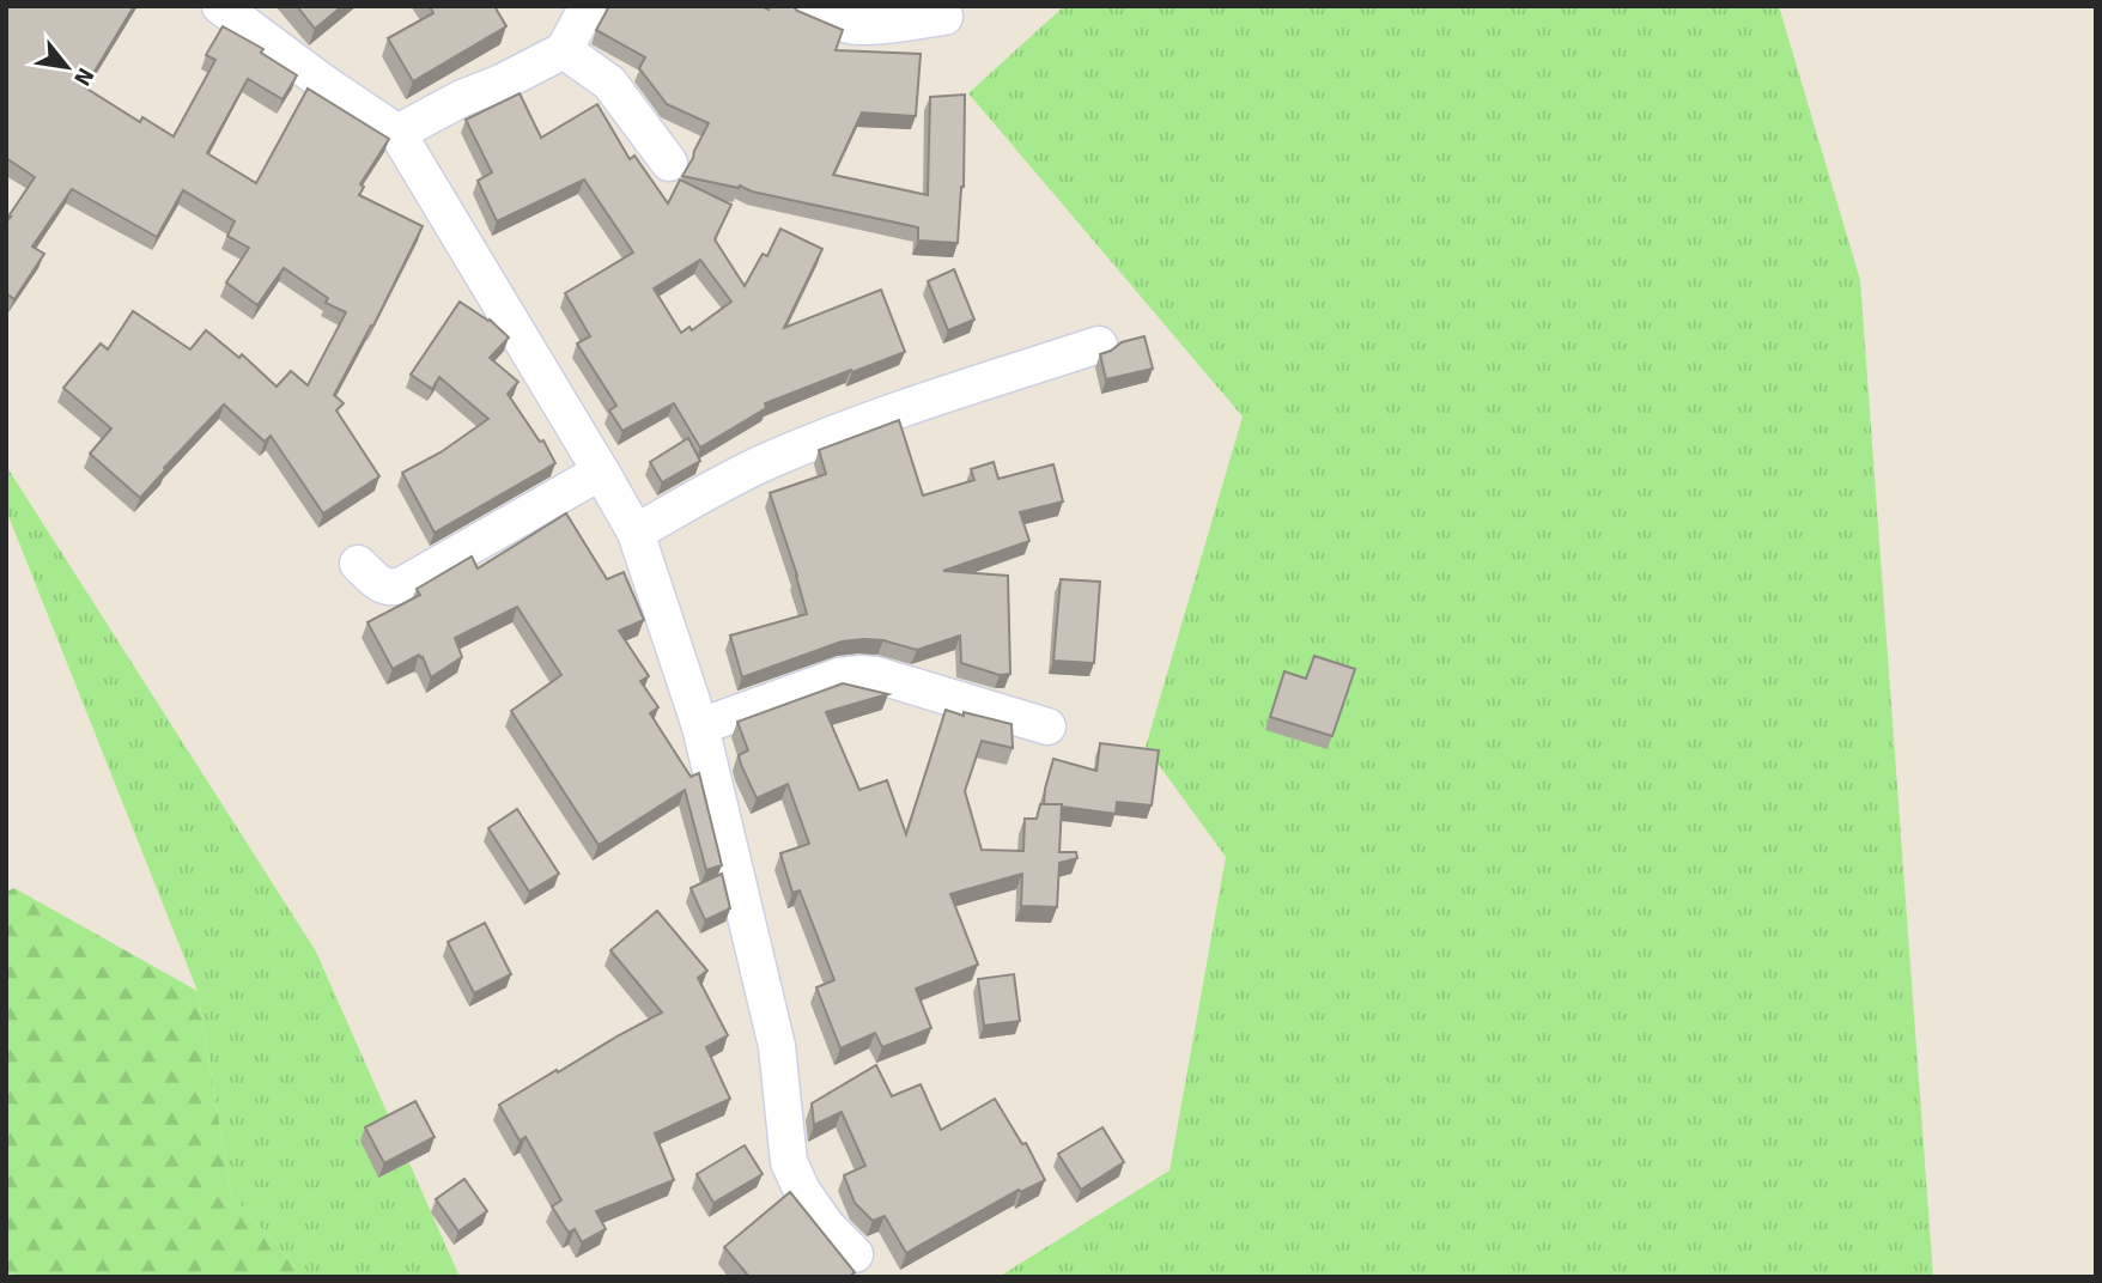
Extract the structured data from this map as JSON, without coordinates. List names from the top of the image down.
{
  "north": "bottom right"
}
